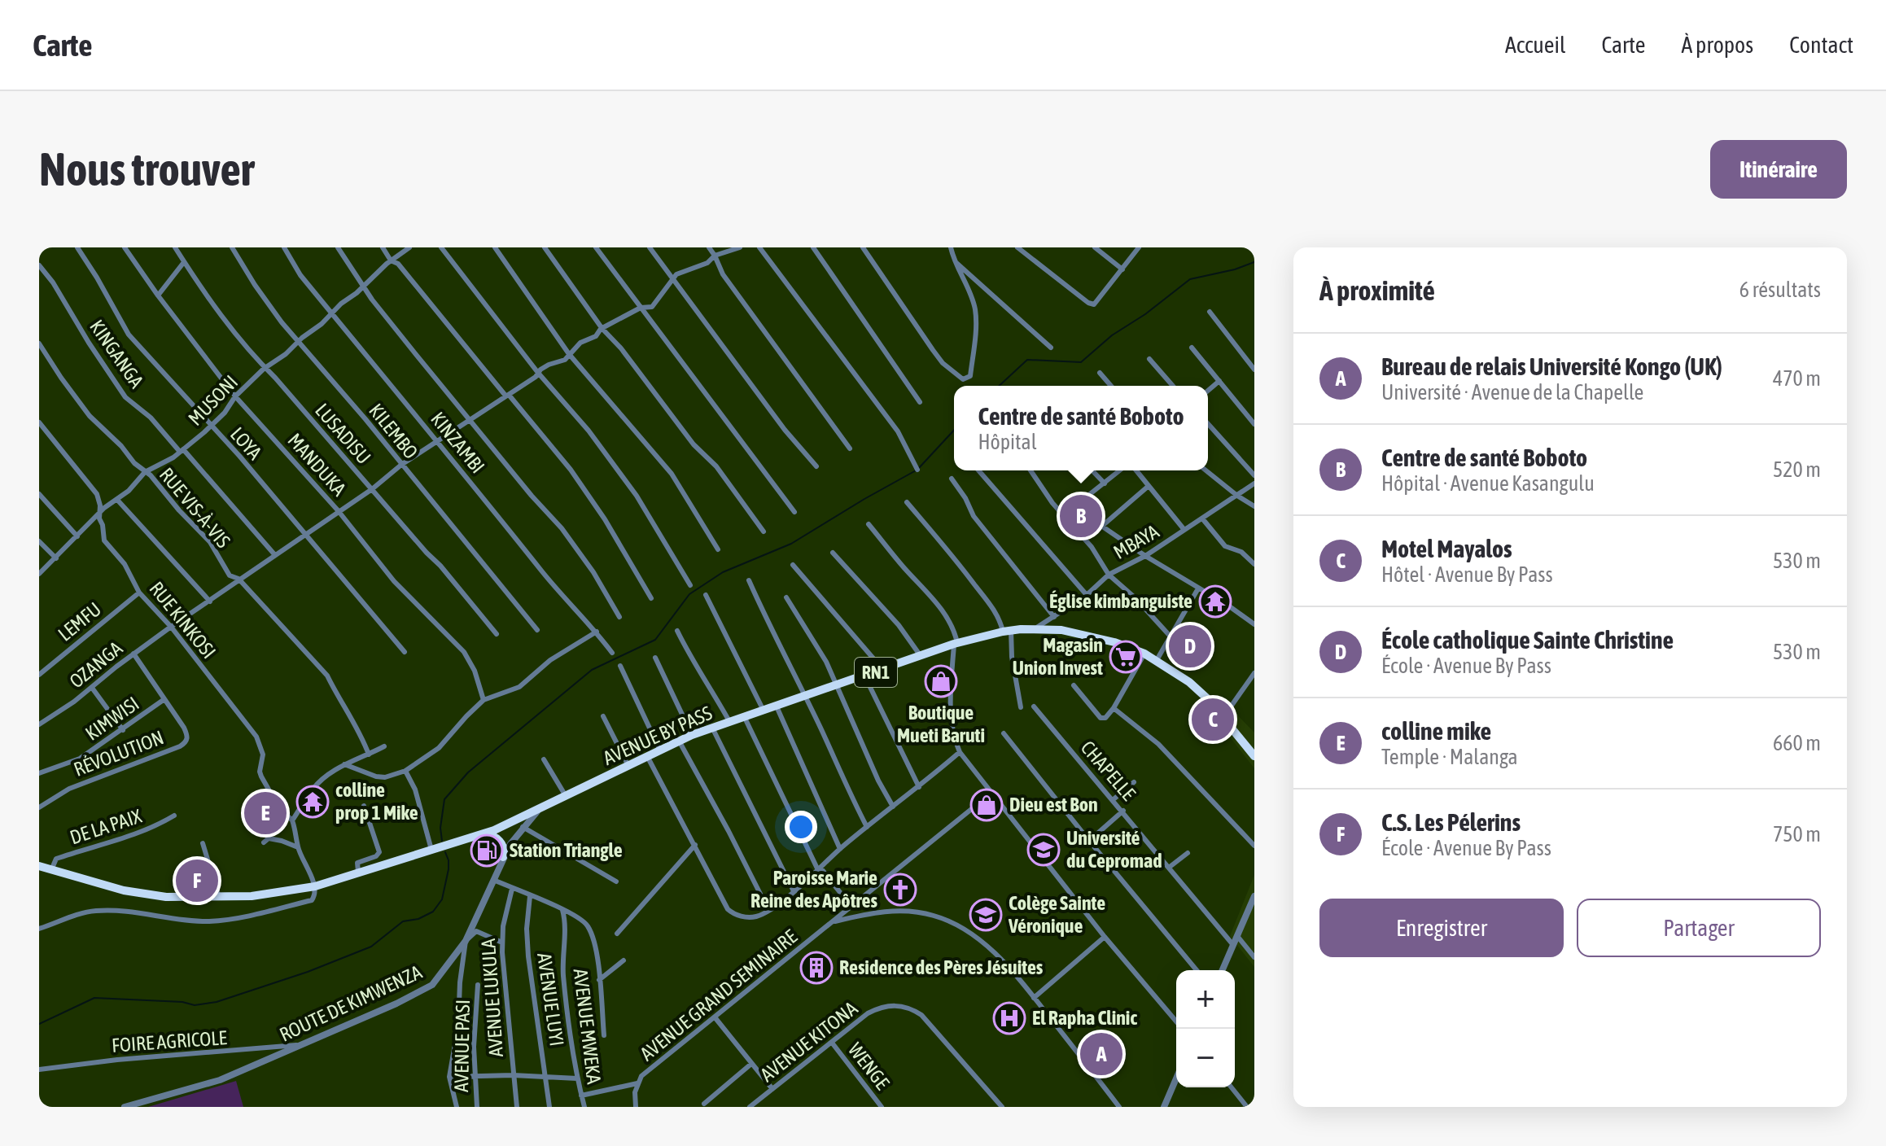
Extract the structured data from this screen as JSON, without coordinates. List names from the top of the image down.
{
  "streets": {
    "highway": ["RN1", "AVENUE BY PASS"],
    "street": [
      "KINGANGA",
      "MUSONI",
      "KILEMBO",
      "LUSADISU",
      "KINZAMBI",
      "LOYA",
      "MANDUKA",
      "RUE VIS-À-VIS",
      "MBAYA",
      "RUE KINKOSI",
      "LEMFU",
      "OZANGA",
      "KIMWISI",
      "RÉVOLUTION",
      "CHAPELLE",
      "DE LA PAIX",
      "AVENUE GRAND SEMINAIRE",
      "AVENUE LUKULA",
      "AVENUE LUYI",
      "ROUTE DE KIMWENZA",
      "AVENUE MWEKA",
      "FOIRE AGRICOLE",
      "AVENUE KITONA",
      "AVENUE PASI",
      "WENGE"
    ]
  },
  "crossings": [
    ["KINGANGA", "MUSONI"],
    ["KINGANGA", "OZANGA"],
    ["MUSONI", "KILEMBO"],
    ["MUSONI", "LUSADISU"],
    ["MUSONI", "KINZAMBI"],
    ["MUSONI", "LOYA"],
    ["MUSONI", "MANDUKA"],
    ["MUSONI", "RUE VIS-À-VIS"],
    ["MUSONI", "RUE KINKOSI"],
    ["KILEMBO", "OZANGA"],
    ["LUSADISU", "OZANGA"],
    ["KINZAMBI", "OZANGA"],
    ["LOYA", "OZANGA"],
    ["MANDUKA", "OZANGA"],
    ["RUE VIS-À-VIS", "OZANGA"],
    ["MBAYA", "AVENUE BY PASS"],
    ["RUE KINKOSI", "LEMFU"],
    ["RUE KINKOSI", "OZANGA"],
    ["OZANGA", "RÉVOLUTION"],
    ["KIMWISI", "RÉVOLUTION"],
    ["AVENUE BY PASS", "DE LA PAIX"],
    ["AVENUE BY PASS", "ROUTE DE KIMWENZA"],
    ["ROUTE DE KIMWENZA", "FOIRE AGRICOLE"],
    ["AVENUE KITONA", "WENGE"]
  ],
  "places": {
    "temple": ["Église kimbanguiste", "colline prop 1 Mike"],
    "supermarket": ["Magasin Union Invest"],
    "shop": ["Boutique Mueti Baruti", "Dieu est Bon"],
    "school or university": ["Université du Cepromad", "Colège Sainte Véronique"],
    "fuel station": ["Station Triangle"],
    "church": ["Paroisse Marie Reine des Apôtres"],
    "building": ["Residence des Pères Jésuites"],
    "hospital": ["El Rapha Clinic"]
  },
  "page": {
    "header": "Carte",
    "nav": [
      "Accueil",
      "Carte",
      "À propos",
      "Contact"
    ],
    "buttons": [
      "Itinéraire",
      ["Enregistrer", "Partager"]
    ],
    "title": "Nous trouver",
    "heading": ["À proximité", "6 résultats"],
    "list": [
      {
        "mark": "A",
        "name": "Bureau de relais Université Kongo (UK)",
        "note": "Université · Avenue de la Chapelle",
        "value": "470 m"
      },
      {
        "mark": "B",
        "name": "Centre de santé Boboto",
        "note": "Hôpital · Avenue Kasangulu",
        "value": "520 m"
      },
      {
        "mark": "C",
        "name": "Motel Mayalos",
        "note": "Hôtel · Avenue By Pass",
        "value": "530 m"
      },
      {
        "mark": "D",
        "name": "École catholique Sainte Christine",
        "note": "École · Avenue By Pass",
        "value": "530 m"
      },
      {
        "mark": "E",
        "name": "colline mike",
        "note": "Temple · Malanga",
        "value": "660 m"
      },
      {
        "mark": "F",
        "name": "C.S. Les Pélerins",
        "note": "École · Avenue By Pass",
        "value": "750 m"
      }
    ],
    "popup": ["Centre de santé Boboto", "Hôpital"],
    "pins": [
      "B",
      "D",
      "C",
      "E",
      "F",
      "A"
    ],
    "map_buttons": ["+", "−"]
  }
}
